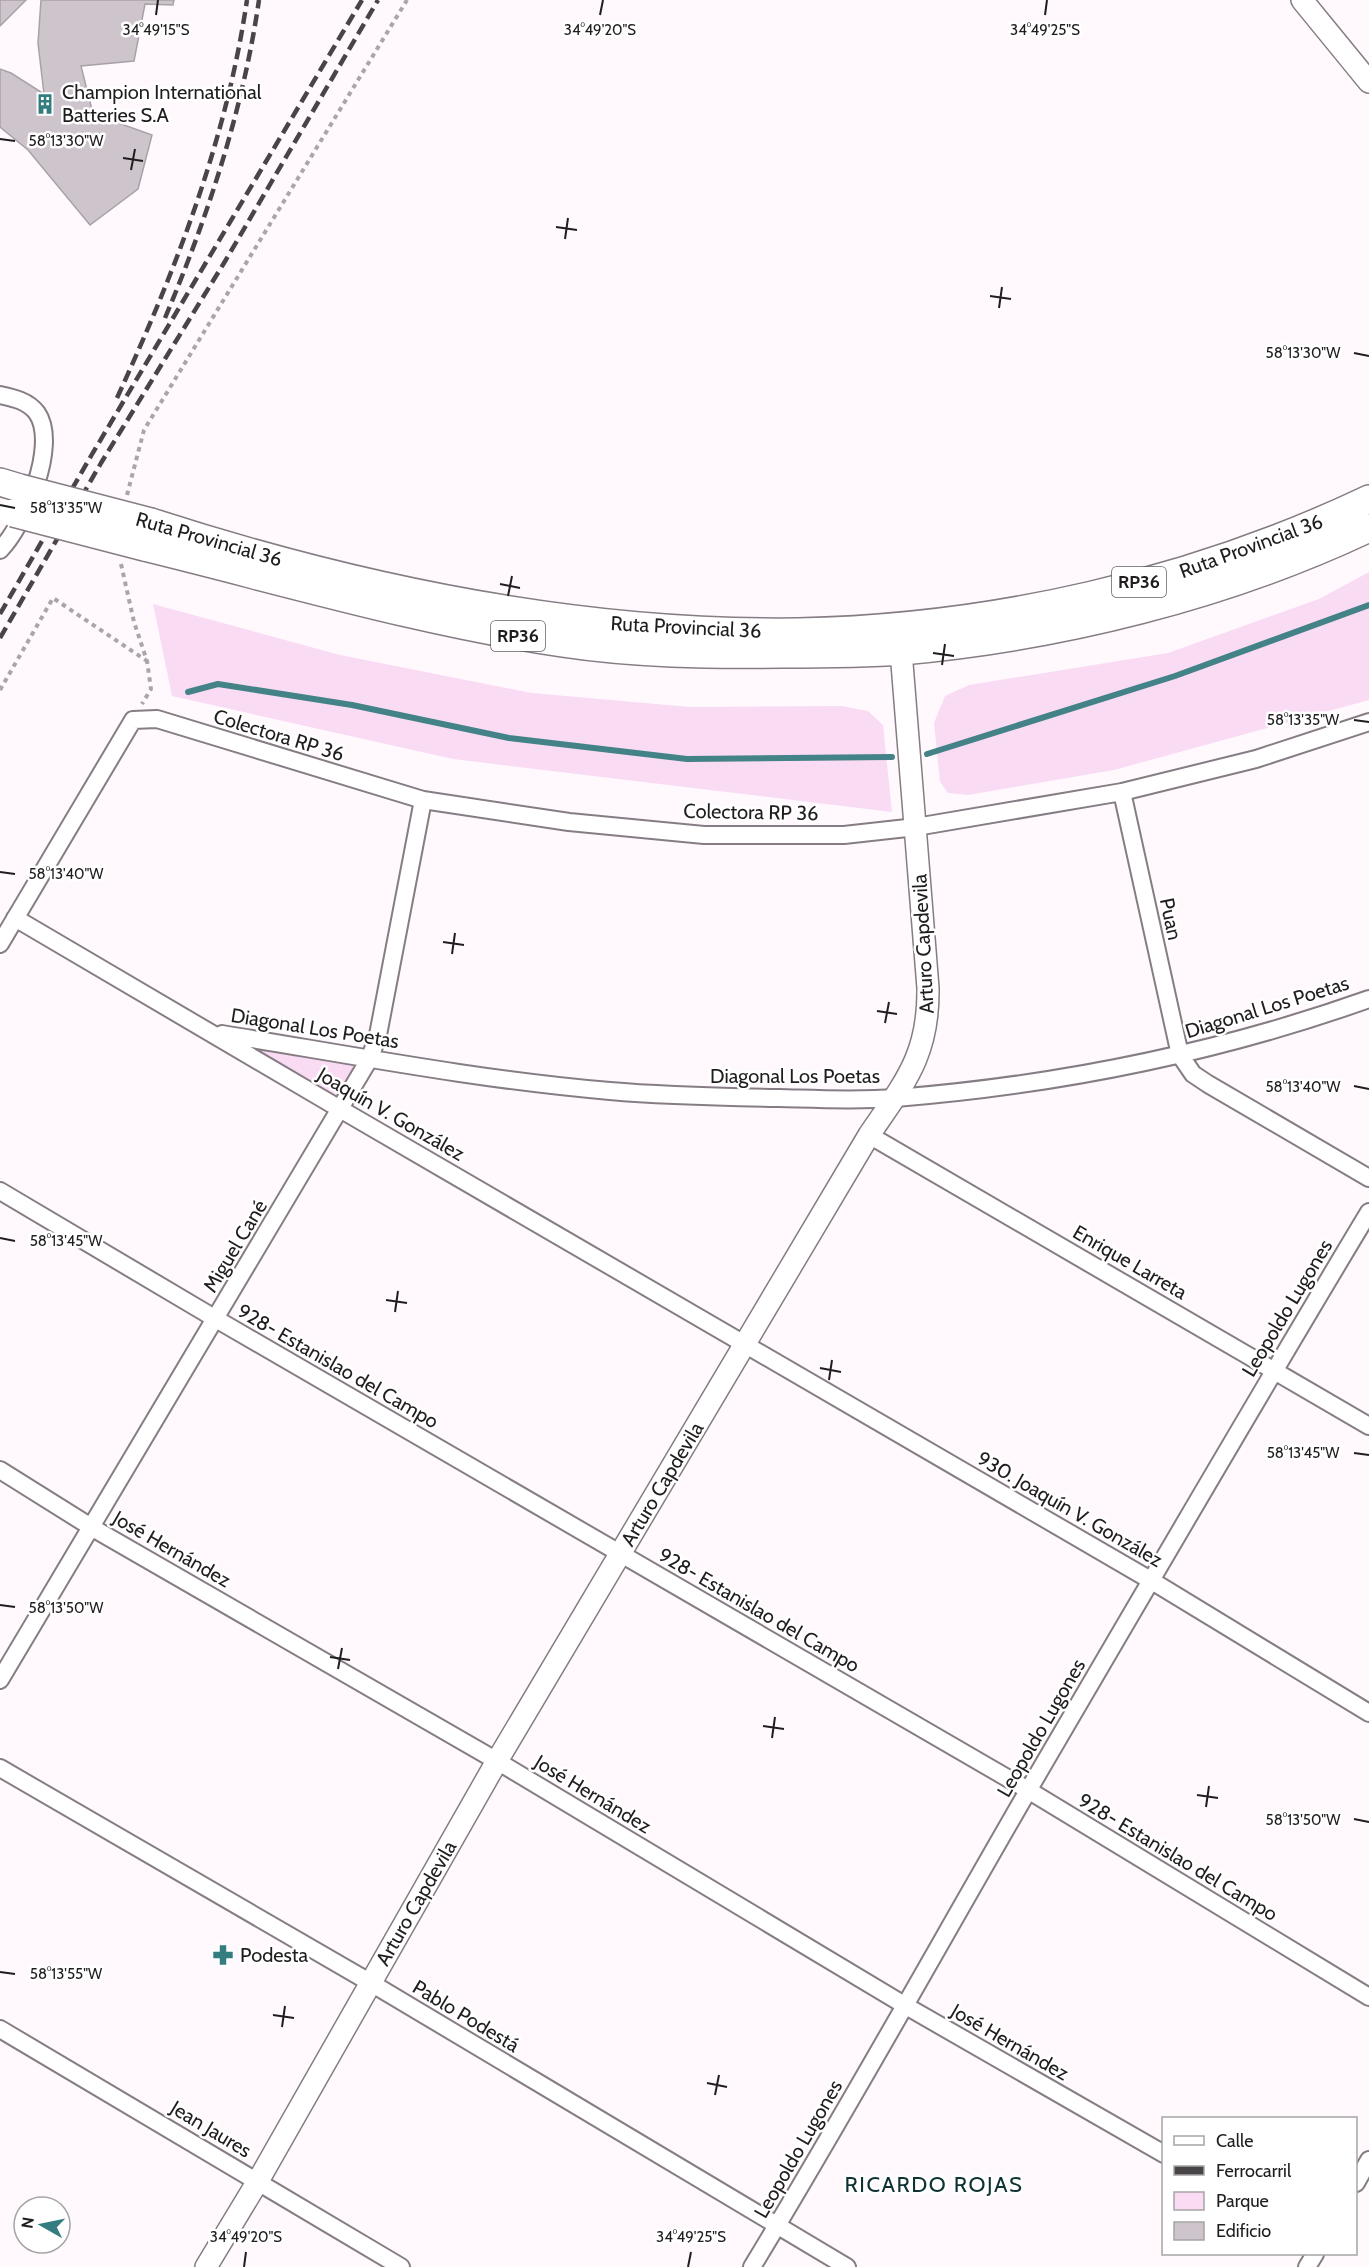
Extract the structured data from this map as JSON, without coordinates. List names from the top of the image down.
{
  "streets": {
    "main road": ["Ruta Provincial 36", "RP36"],
    "street": [
      "Colectora RP 36",
      "Puan",
      "Arturo Capdevila",
      "Diagonal Los Poetas",
      "Joaquín V. González",
      "Miguel Cané",
      "Enrique Larreta",
      "Leopoldo Lugones",
      "928- Estanislao del Campo",
      "930. Joaquín V. González",
      "José Hernández",
      "Pablo Podestá",
      "Jean Jaures"
    ]
  },
  "crossings": [
    ["Ruta Provincial 36", "Arturo Capdevila"],
    ["Colectora RP 36", "Puan"],
    ["Colectora RP 36", "Arturo Capdevila"],
    ["Colectora RP 36", "Miguel Cané"],
    ["Puan", "Diagonal Los Poetas"],
    ["Arturo Capdevila", "Diagonal Los Poetas"],
    ["Arturo Capdevila", "Joaquín V. González"],
    ["Arturo Capdevila", "Enrique Larreta"],
    ["Arturo Capdevila", "928- Estanislao del Campo"],
    ["Arturo Capdevila", "930. Joaquín V. González"],
    ["Arturo Capdevila", "José Hernández"],
    ["Arturo Capdevila", "Pablo Podestá"],
    ["Arturo Capdevila", "Jean Jaures"],
    ["Diagonal Los Poetas", "Joaquín V. González"],
    ["Diagonal Los Poetas", "Miguel Cané"],
    ["Joaquín V. González", "Miguel Cané"],
    ["Joaquín V. González", "930. Joaquín V. González"],
    ["Miguel Cané", "928- Estanislao del Campo"],
    ["Miguel Cané", "José Hernández"],
    ["Enrique Larreta", "Leopoldo Lugones"],
    ["Leopoldo Lugones", "928- Estanislao del Campo"],
    ["Leopoldo Lugones", "930. Joaquín V. González"],
    ["Leopoldo Lugones", "José Hernández"],
    ["Leopoldo Lugones", "Pablo Podestá"]
  ],
  "districts": ["RICARDO ROJAS"],
  "places": {
    "building": ["Champion International Batteries S.A"],
    "pharmacy": ["Podesta"]
  },
  "legend": [
    "Calle",
    "Ferrocarril",
    "Parque",
    "Edificio"
  ],
  "north": "left",
  "coordinates": [
    "34°49'15\"S",
    "34°49'20\"S",
    "34°49'25\"S",
    "58°13'30\"W",
    "58°13'35\"W",
    "58°13'40\"W",
    "58°13'45\"W",
    "58°13'50\"W",
    "58°13'55\"W"
  ]
}
